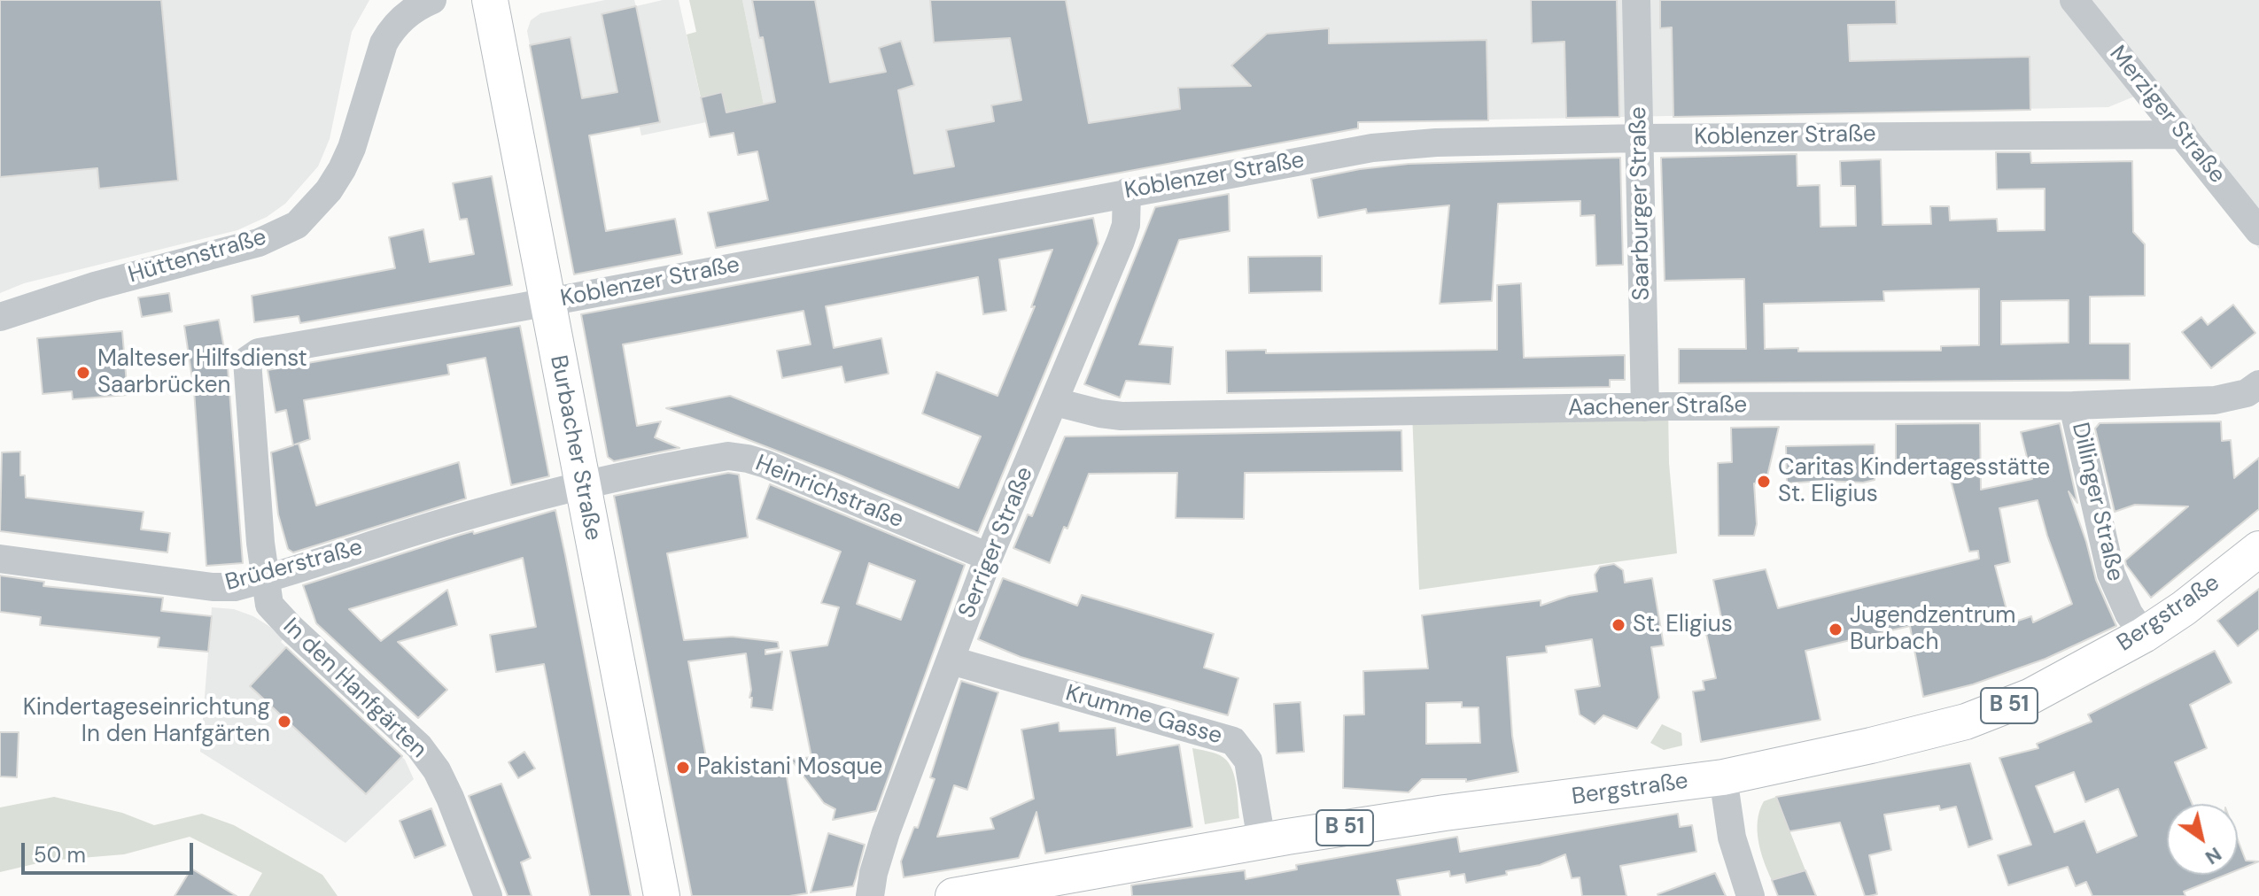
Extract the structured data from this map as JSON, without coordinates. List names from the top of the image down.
{
  "streets": {
    "main road": ["Burbacher Straße", "Bergstraße", "B 51"],
    "street": [
      "Merziger Straße",
      "Koblenzer Straße",
      "Saarburger Straße",
      "Hüttenstraße",
      "Aachener Straße",
      "Heinrichstraße",
      "Dillinger Straße",
      "Serriger Straße",
      "Brüderstraße",
      "In den Hanfgärten",
      "Krumme Gasse"
    ]
  },
  "crossings": [
    ["Merziger Straße", "Koblenzer Straße"],
    ["Koblenzer Straße", "Saarburger Straße"],
    ["Koblenzer Straße", "Burbacher Straße"],
    ["Koblenzer Straße", "Serriger Straße"],
    ["Koblenzer Straße", "In den Hanfgärten"],
    ["Saarburger Straße", "Aachener Straße"],
    ["Aachener Straße", "Dillinger Straße"],
    ["Aachener Straße", "Serriger Straße"],
    ["Burbacher Straße", "Heinrichstraße"],
    ["Burbacher Straße", "Brüderstraße"],
    ["Heinrichstraße", "Serriger Straße"],
    ["Heinrichstraße", "Brüderstraße"],
    ["Dillinger Straße", "Bergstraße"],
    ["Serriger Straße", "Krumme Gasse"],
    ["Brüderstraße", "In den Hanfgärten"],
    ["Bergstraße", "Krumme Gasse"]
  ],
  "places": [
    "Malteser Hilfsdienst Saarbrücken",
    "Caritas Kindertagesstätte St. Eligius",
    "St. Eligius",
    "Jugendzentrum Burbach",
    "Kindertageseinrichtung In den Hanfgärten",
    "Pakistani Mosque"
  ],
  "scale_bar": "50 m",
  "north": "bottom right"
}
